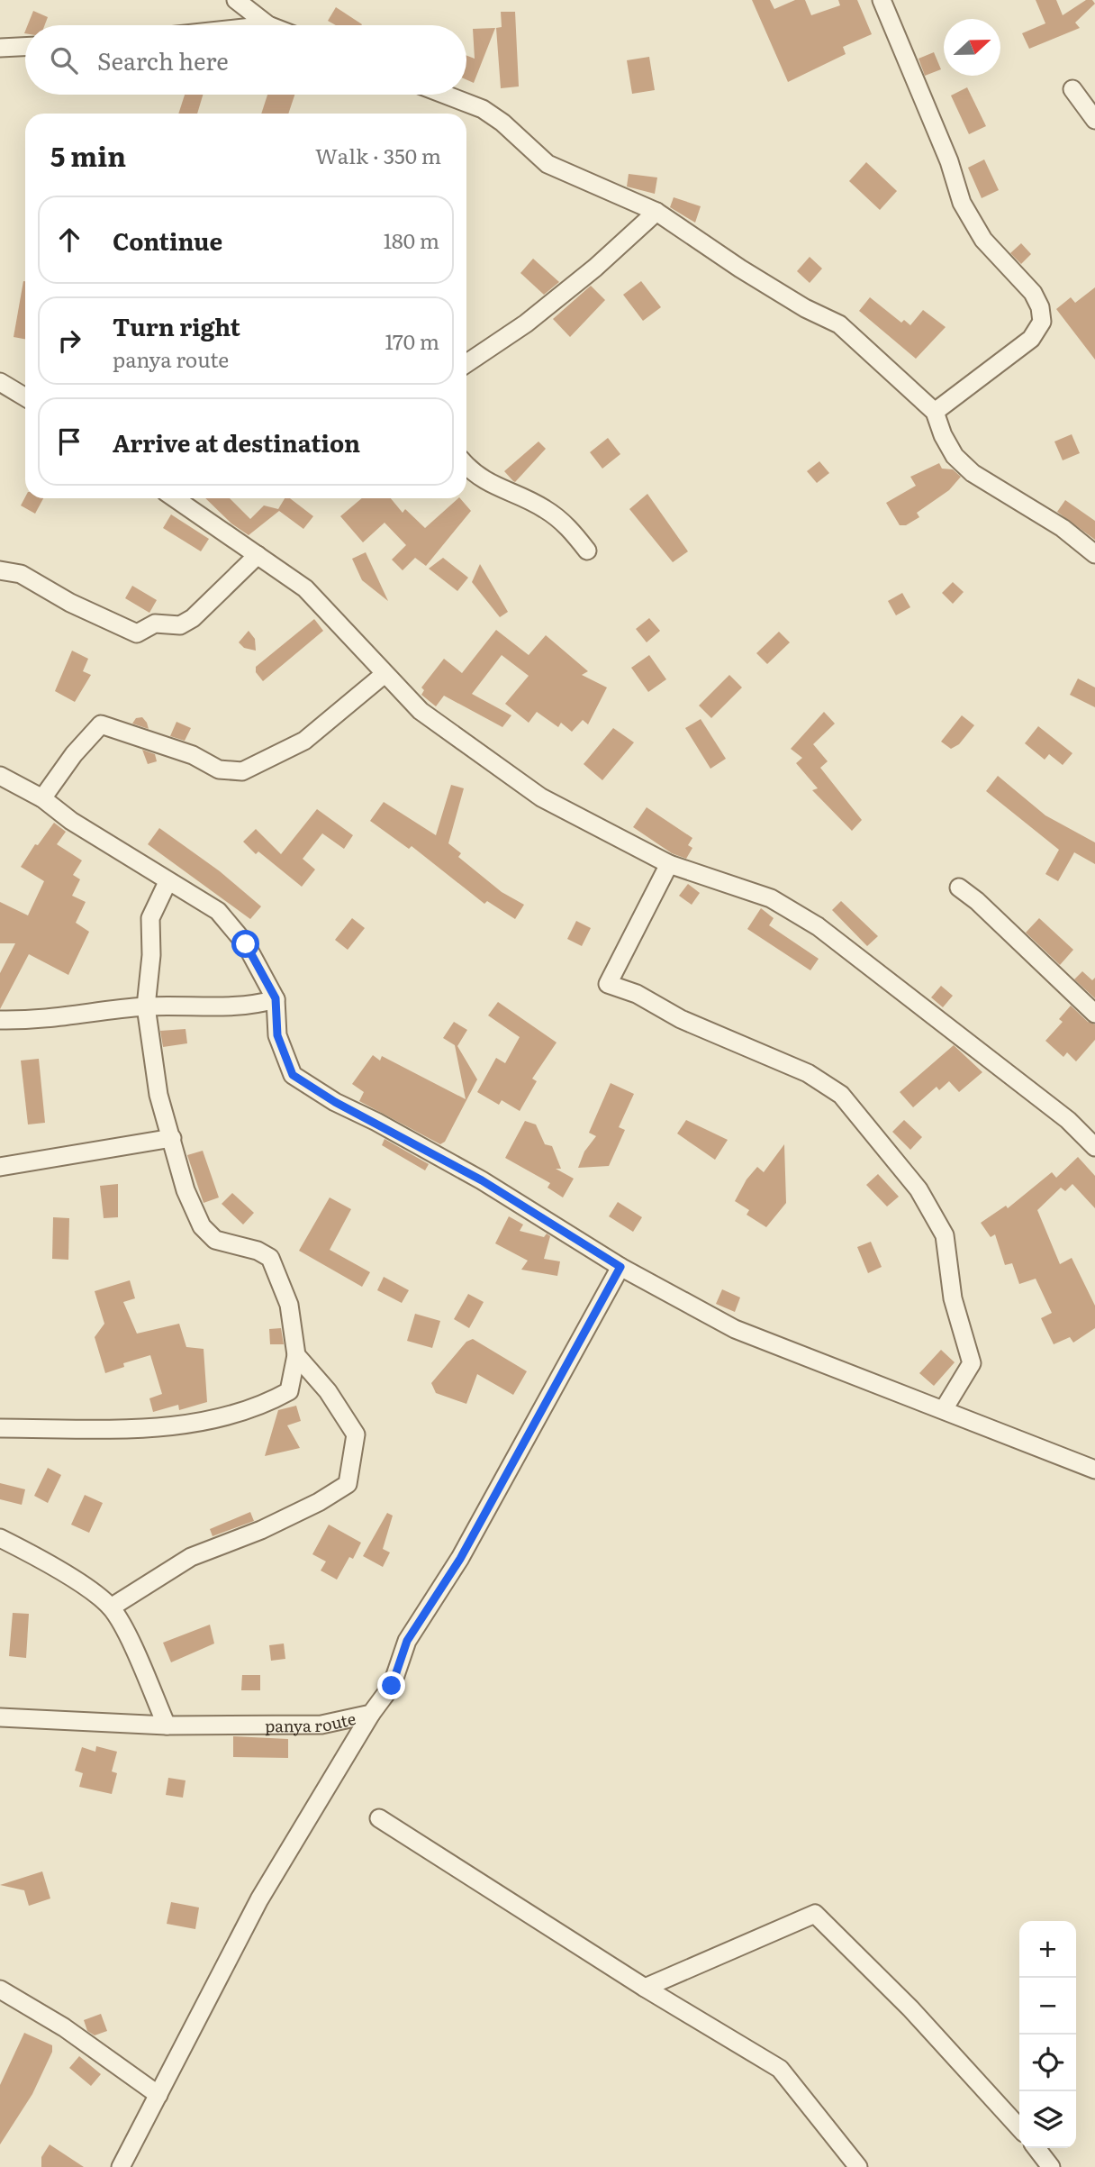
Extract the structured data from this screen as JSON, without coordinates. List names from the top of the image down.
{
  "streets": {
    "street": ["panya route"]
  },
  "north": "right",
  "page": {
    "search": "Search here",
    "heading": ["5 min", "Walk · 350 m"],
    "list": [
      ["Continue", "180 m"],
      ["Turn right", "panya route", "170 m"],
      "Arrive at destination"
    ],
    "map_buttons": ["+", "−"]
  }
}
